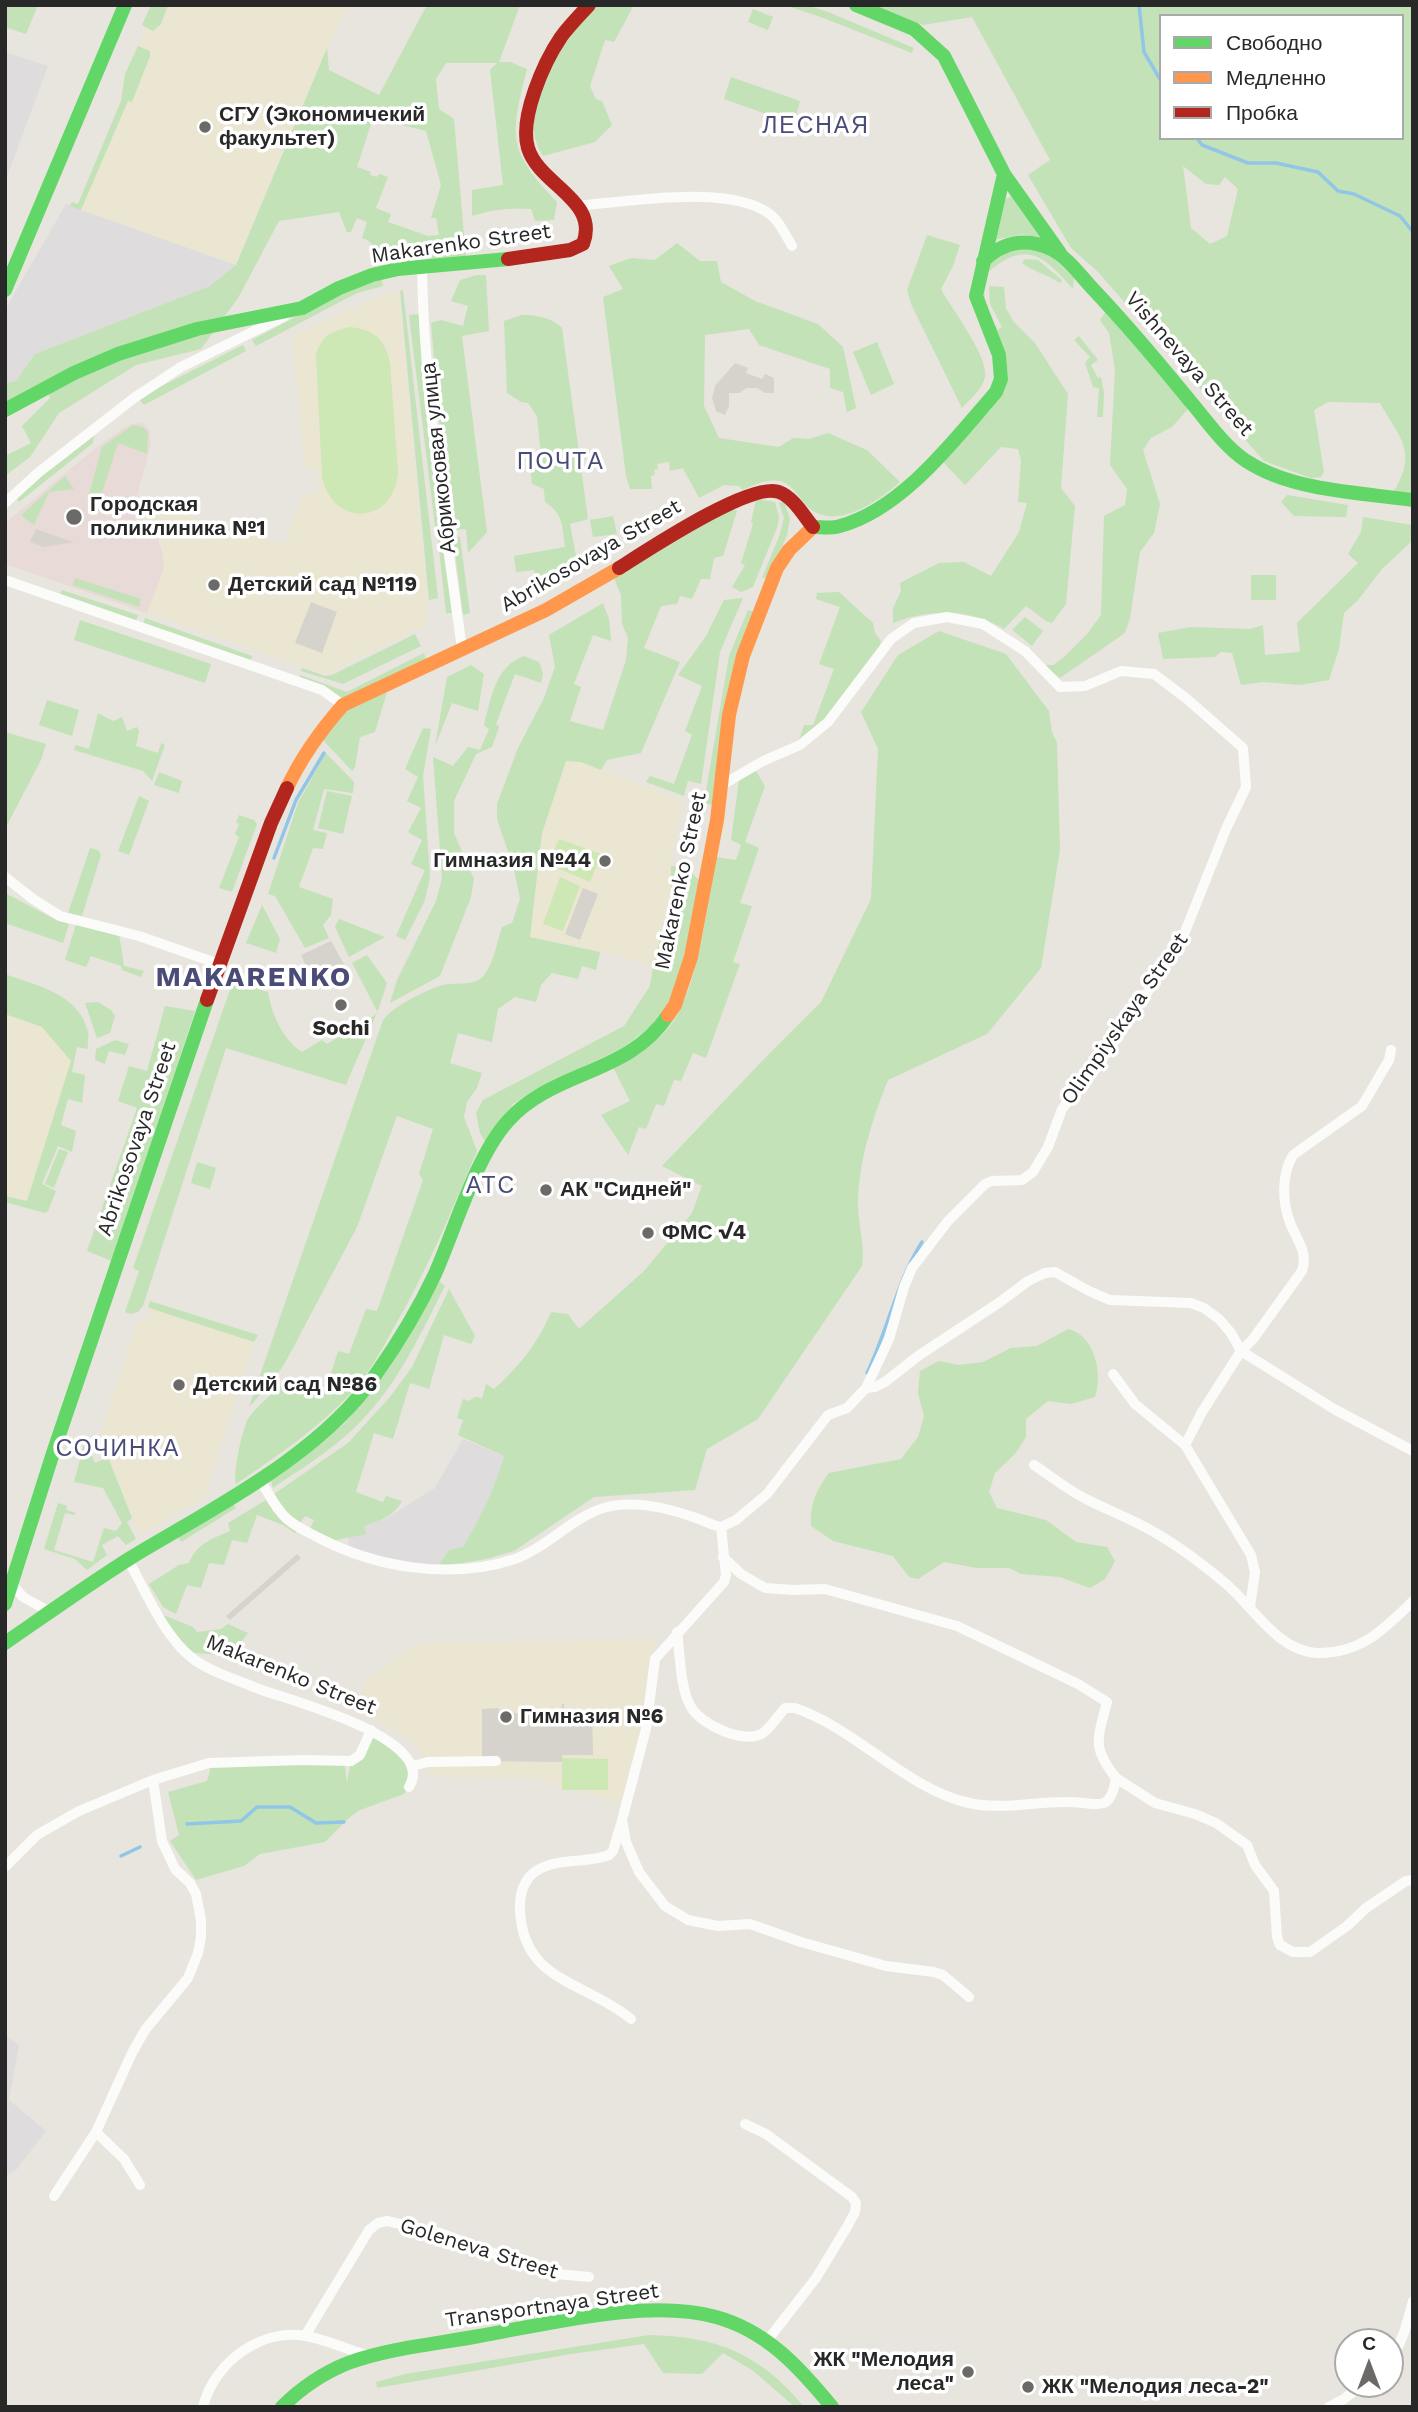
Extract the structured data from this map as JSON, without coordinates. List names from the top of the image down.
{
  "streets": {
    "street": [
      "Makarenko Street",
      "Vishnevaya Street",
      "Абрикосовая улица",
      "Abrikosovaya Street",
      "Olimpiyskaya Street",
      "Goleneva Street",
      "Transportnaya Street"
    ]
  },
  "crossings": [
    ["Makarenko Street", "Абрикосовая улица"],
    ["Makarenko Street", "Abrikosovaya Street"],
    ["Makarenko Street", "Olimpiyskaya Street"],
    ["Абрикосовая улица", "Abrikosovaya Street"],
    ["Goleneva Street", "Transportnaya Street"]
  ],
  "districts": [
    "ЛЕСНАЯ",
    "ПОЧТА",
    "MAKARENKO",
    "АТС",
    "СОЧИНКА"
  ],
  "places": [
    "СГУ (Экономичекий факультет)",
    "Городская поликлиника №1",
    "Детский сад №119",
    "Гимназия №44",
    "Sochi",
    "АК \"Сидней\"",
    "ФМС √4",
    "Детский сад №86",
    "Гимназия №6",
    "ЖК \"Мелодия леса\"",
    "ЖК \"Мелодия леса-2\""
  ],
  "legend": ["Свободно", "Медленно", "Пробка"],
  "north": "top"
}
